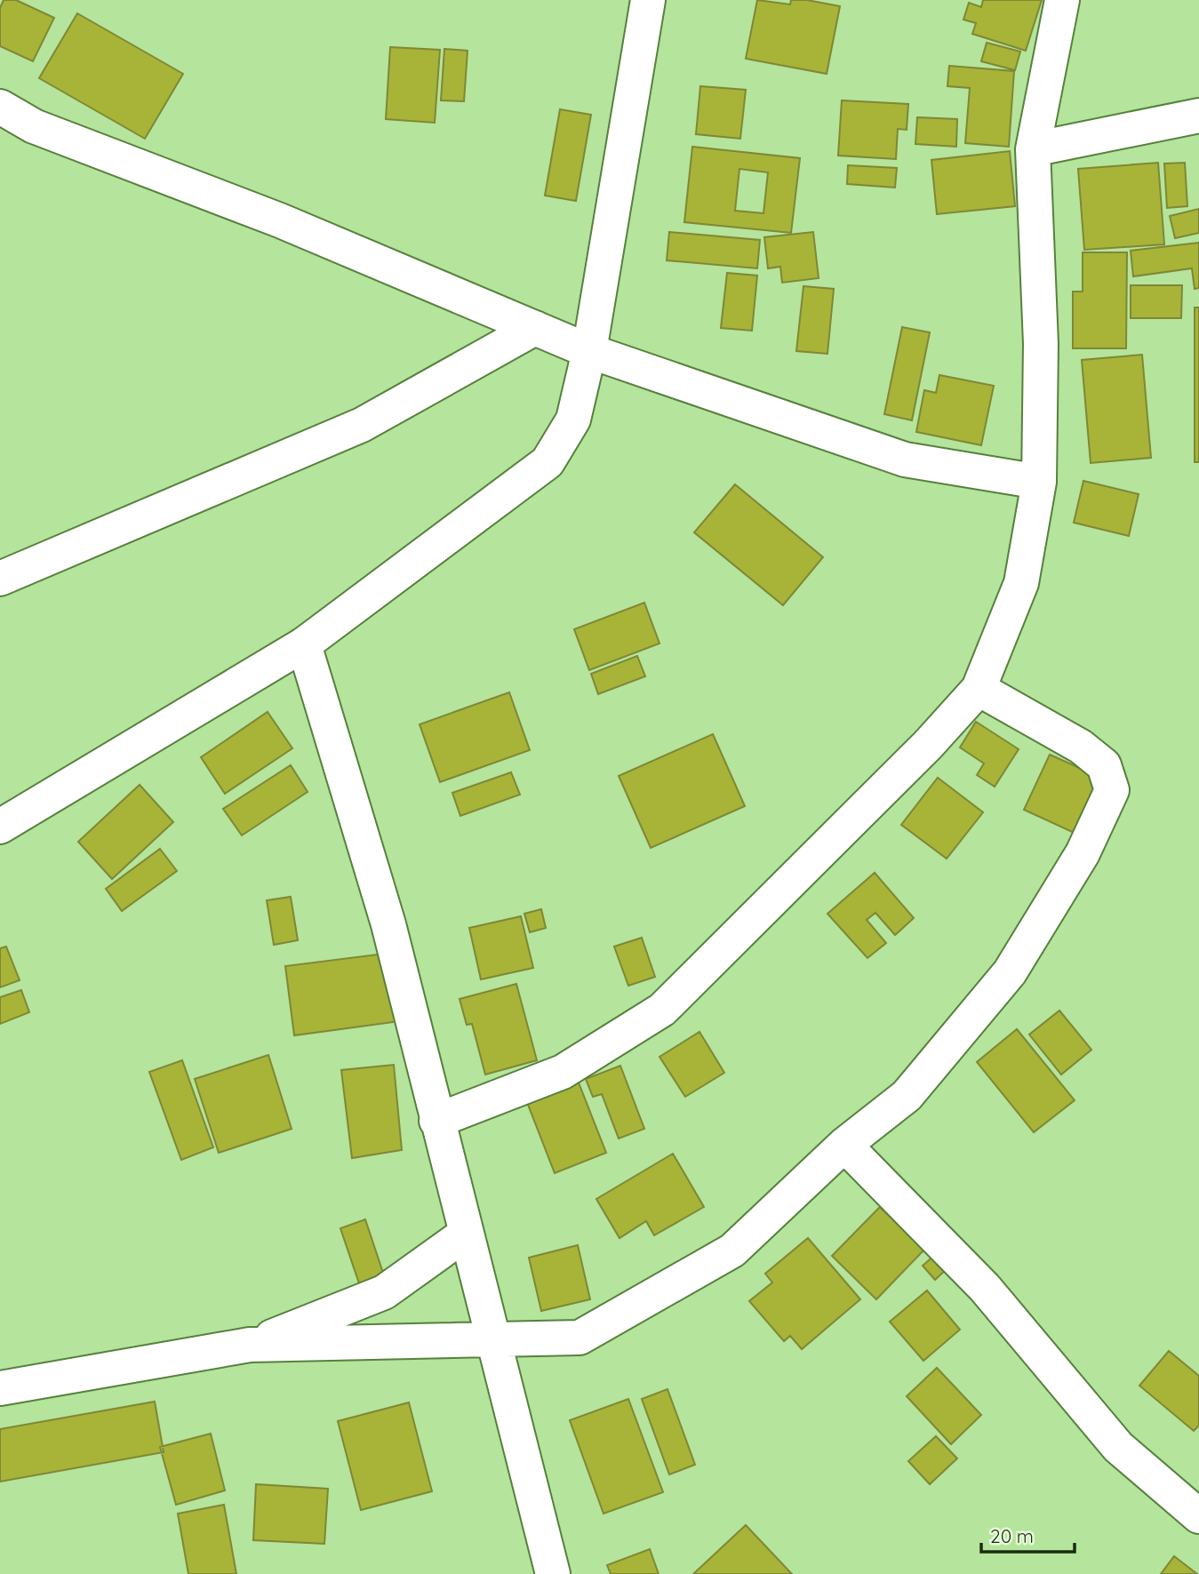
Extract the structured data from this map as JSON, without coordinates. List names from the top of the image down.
{
  "scale_bar": "20 m"
}
